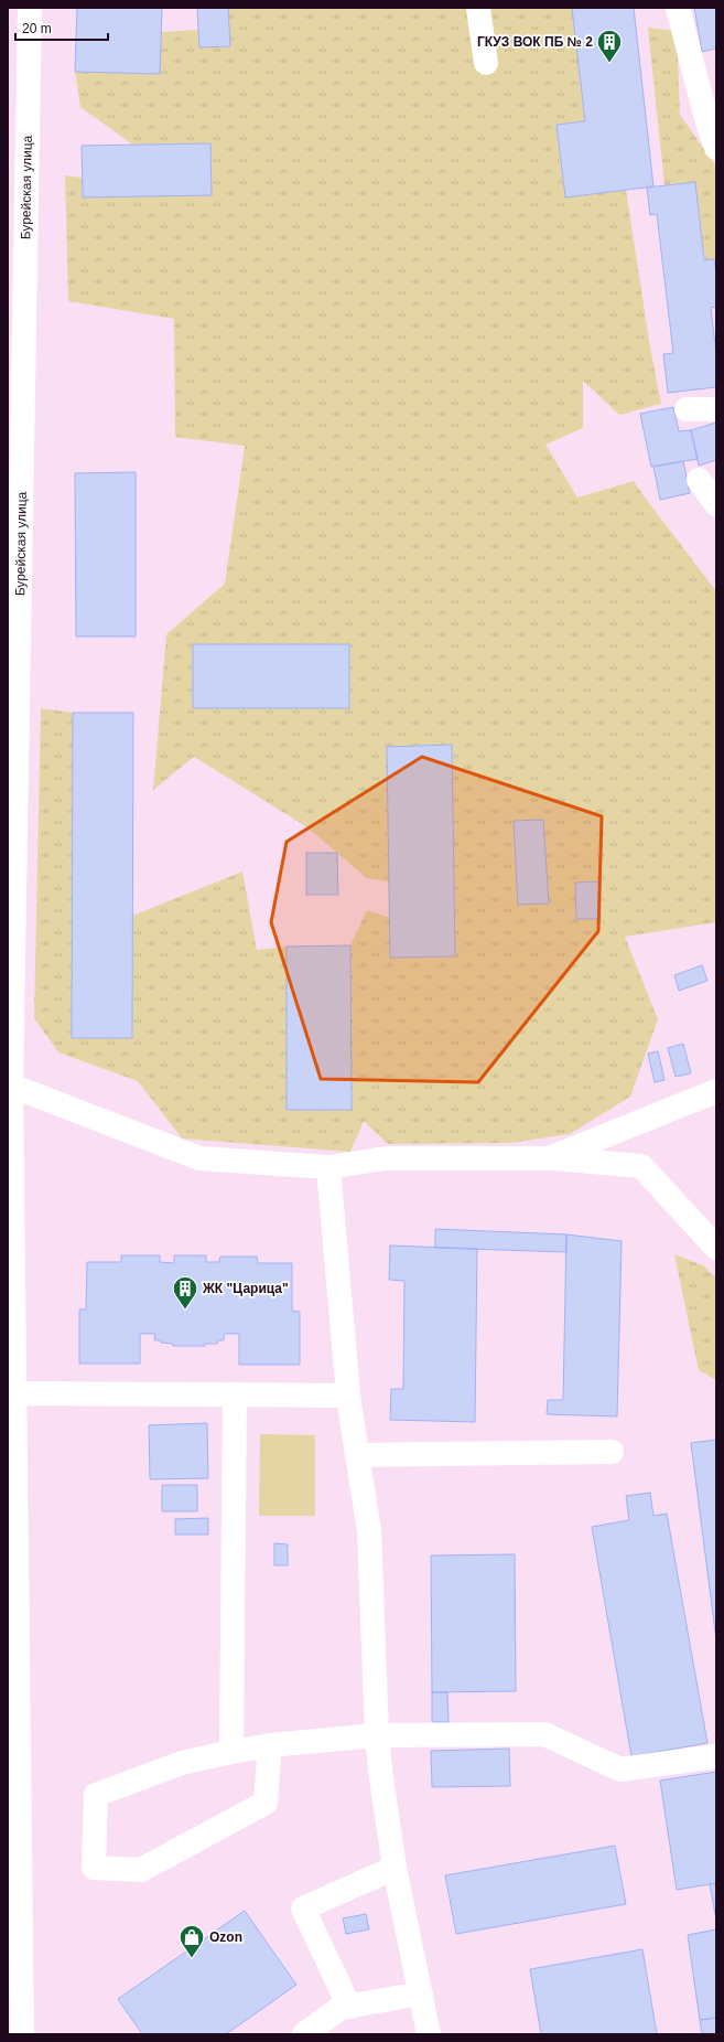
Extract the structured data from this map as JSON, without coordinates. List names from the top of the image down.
{
  "streets": {
    "street": ["Бурейская улица"]
  },
  "places": {
    "building": ["ГКУЗ ВОК ПБ № 2", "ЖК \"Царица\""],
    "shop": ["Ozon"]
  },
  "scale_bar": "20 m"
}
